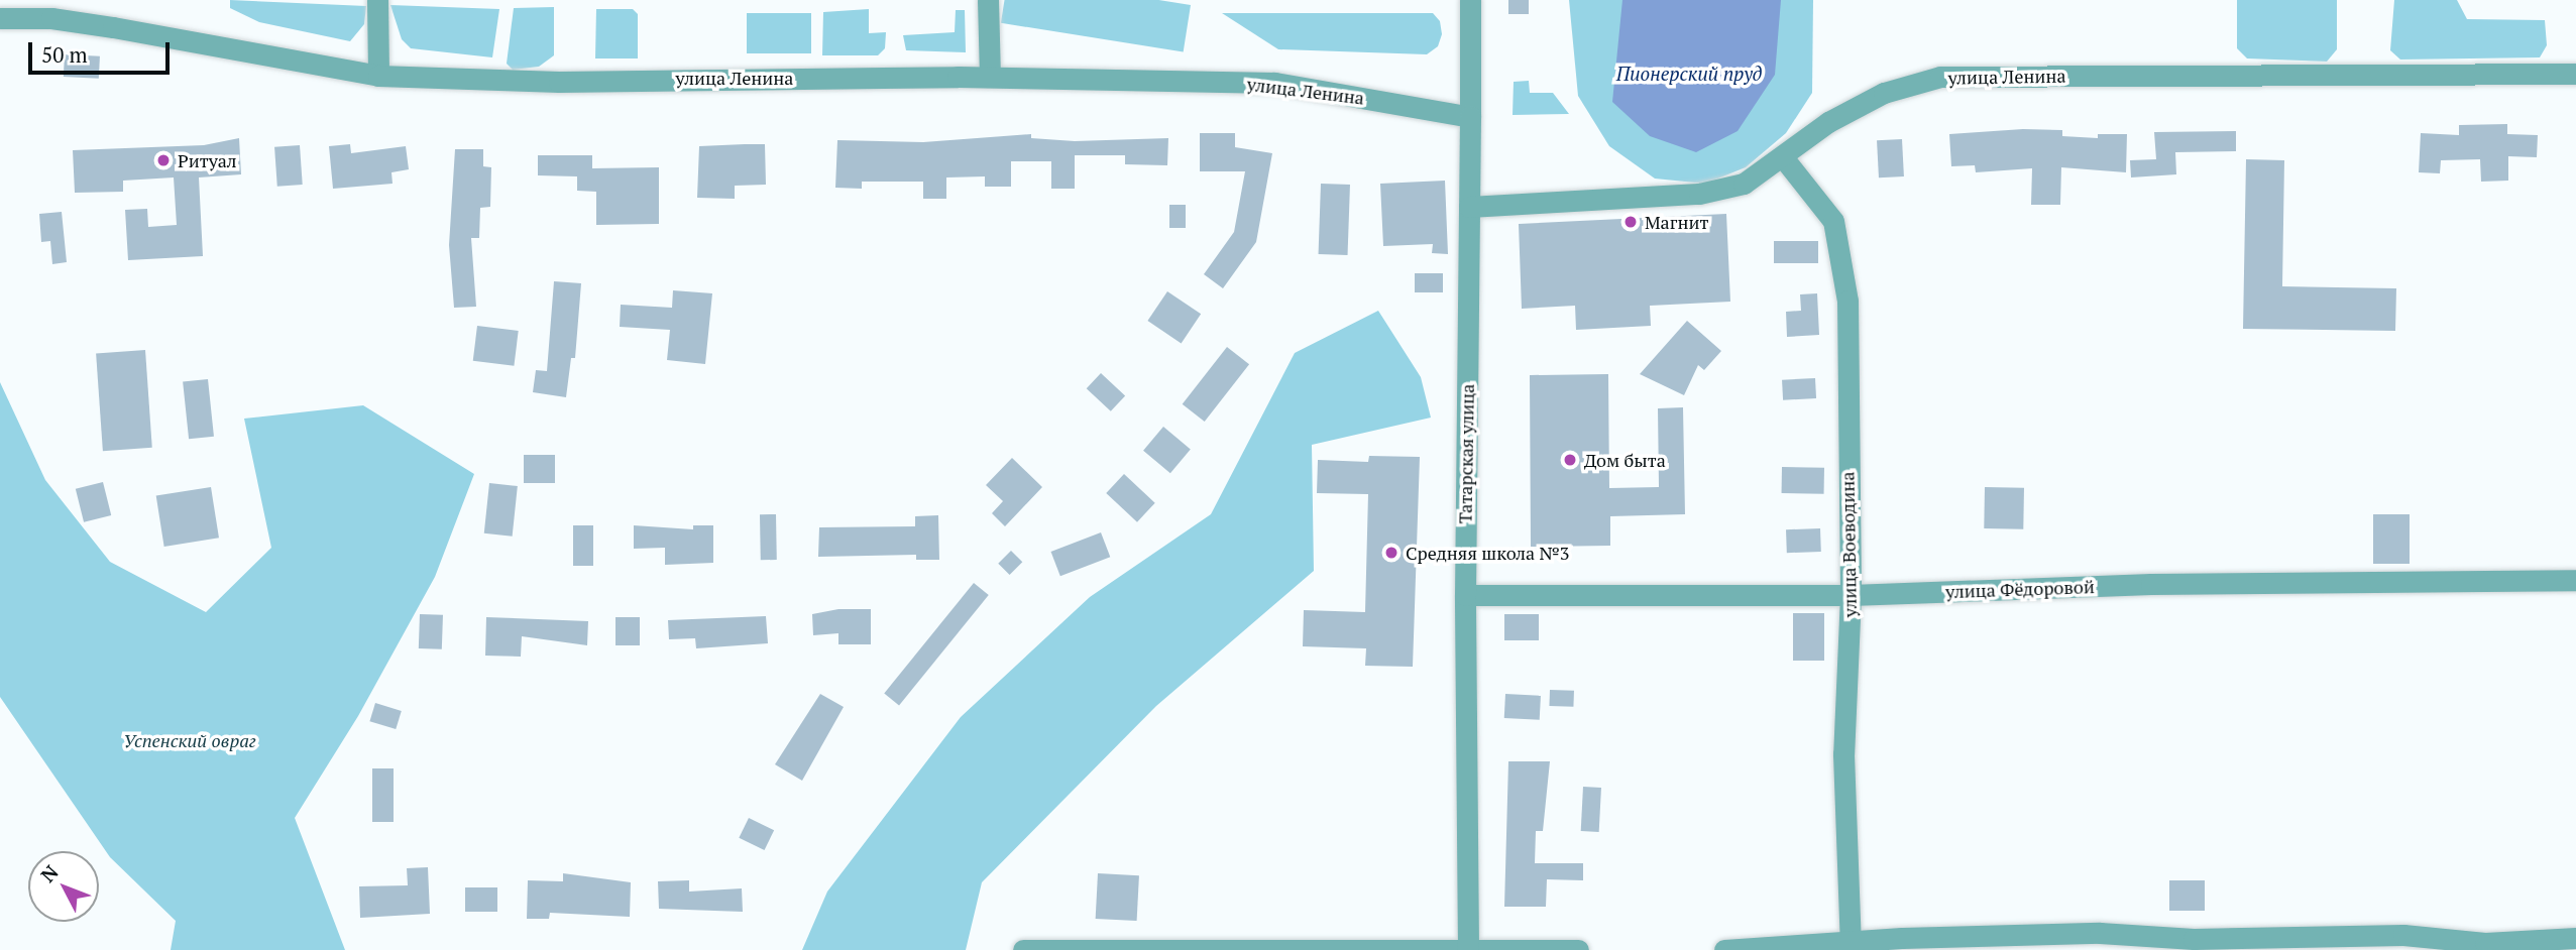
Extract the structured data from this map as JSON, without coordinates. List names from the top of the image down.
{
  "streets": {
    "street": [
      "улица Ленина",
      "Татарская улица",
      "улица Воеводина",
      "улица Фёдоровой"
    ]
  },
  "crossings": [
    ["улица Ленина", "Татарская улица"],
    ["улица Ленина", "улица Воеводина"],
    ["Татарская улица", "улица Фёдоровой"],
    ["улица Воеводина", "улица Фёдоровой"]
  ],
  "water": ["Пионерский пруд"],
  "parks": ["Успенский овраг"],
  "places": [
    "Ритуал",
    "Магнит",
    "Дом быта",
    "Средняя школа №3"
  ],
  "scale_bar": "50 m",
  "north": "top left"
}
